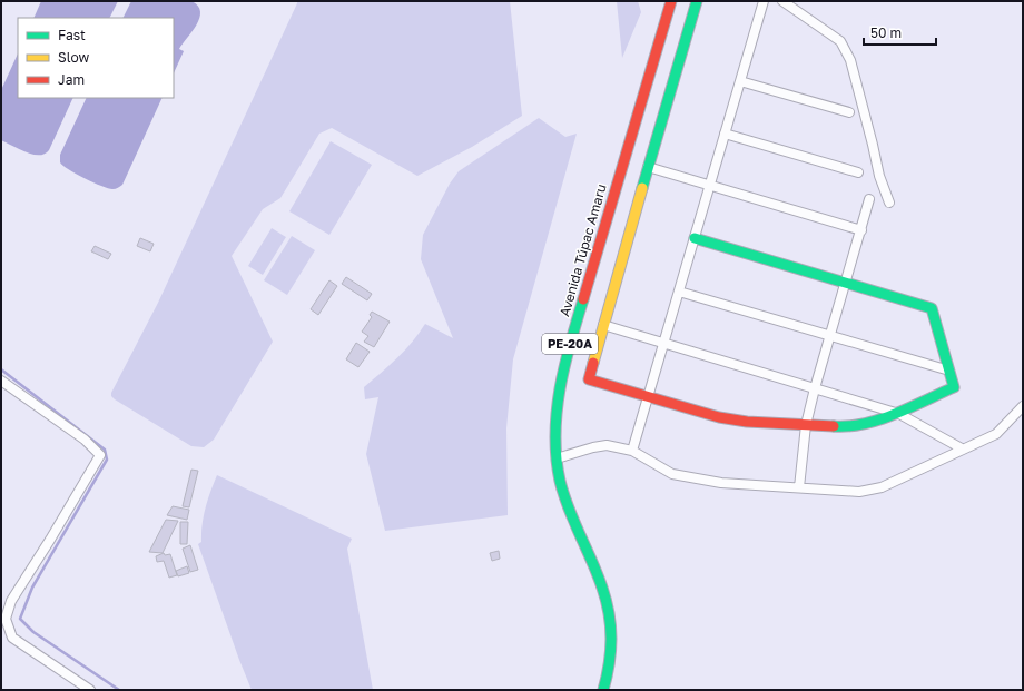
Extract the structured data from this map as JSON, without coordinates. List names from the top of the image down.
{
  "streets": {
    "main road": ["Avenida Túpac Amaru", "PE-20A"]
  },
  "legend": ["Fast", "Slow", "Jam"],
  "scale_bar": "50 m"
}
